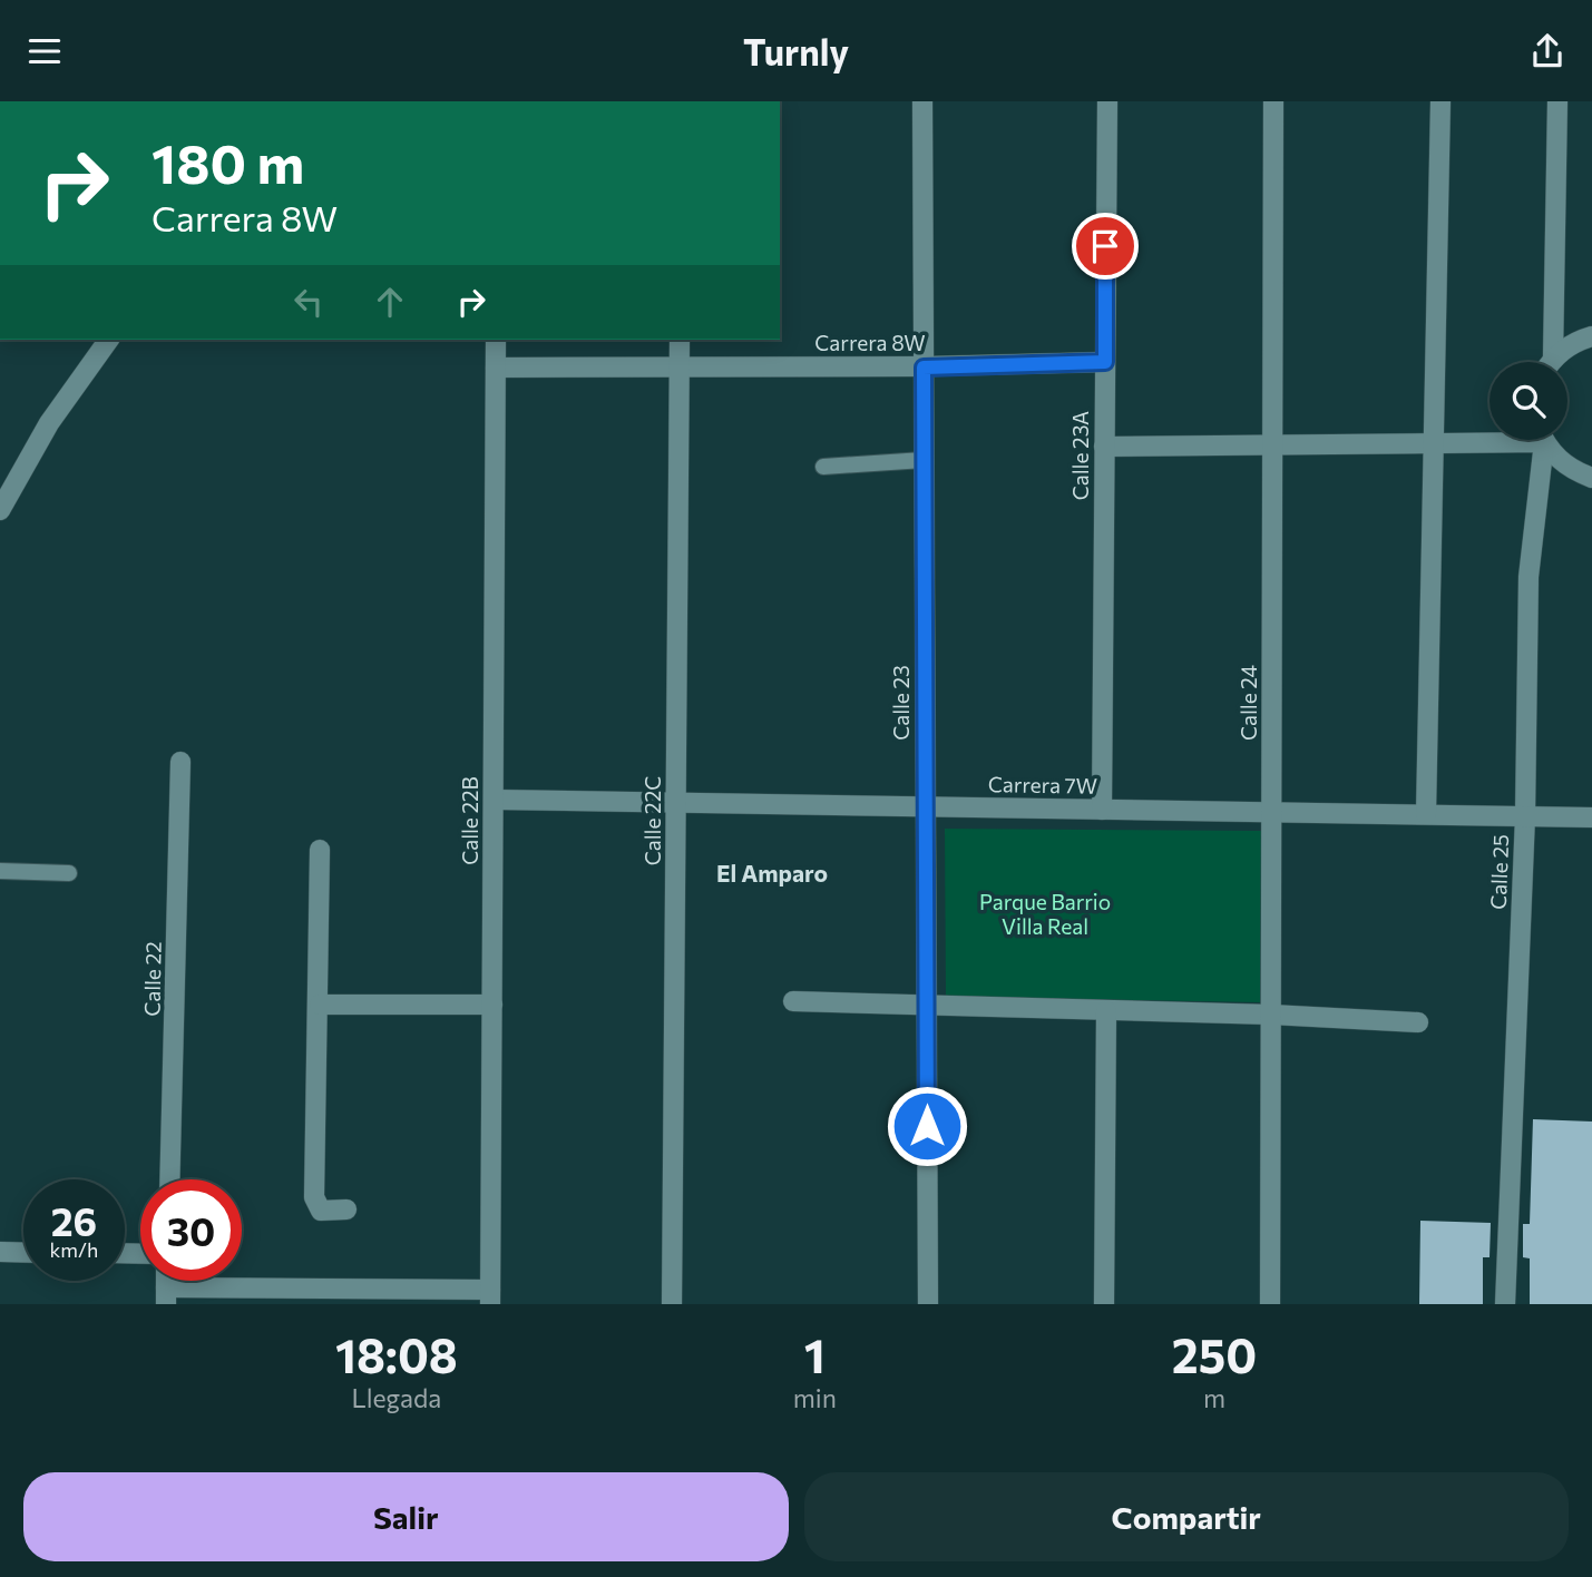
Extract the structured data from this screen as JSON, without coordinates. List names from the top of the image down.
{
  "streets": {
    "street": [
      "Carrera 8W",
      "Calle 23A",
      "Calle 23",
      "Calle 24",
      "Carrera 7W",
      "Calle 22B",
      "Calle 22C",
      "Calle 25",
      "Calle 22"
    ]
  },
  "crossings": [
    ["Carrera 8W", "Calle 23A"],
    ["Carrera 8W", "Calle 23"],
    ["Carrera 8W", "Calle 22B"],
    ["Carrera 8W", "Calle 22C"],
    ["Calle 23A", "Carrera 7W"],
    ["Calle 23", "Carrera 7W"],
    ["Calle 24", "Carrera 7W"],
    ["Carrera 7W", "Calle 22B"],
    ["Carrera 7W", "Calle 22C"],
    ["Carrera 7W", "Calle 25"]
  ],
  "districts": ["El Amparo"],
  "parks": ["Parque Barrio Villa Real"],
  "page": {
    "header": "Turnly",
    "turn": ["180 m", "Carrera 8W"],
    "speed": "26 km/h",
    "limit": "30",
    "eta": [
      "18:08",
      "Llegada",
      "1",
      "min",
      "250",
      "m"
    ],
    "buttons": ["Salir", "Compartir"]
  }
}
